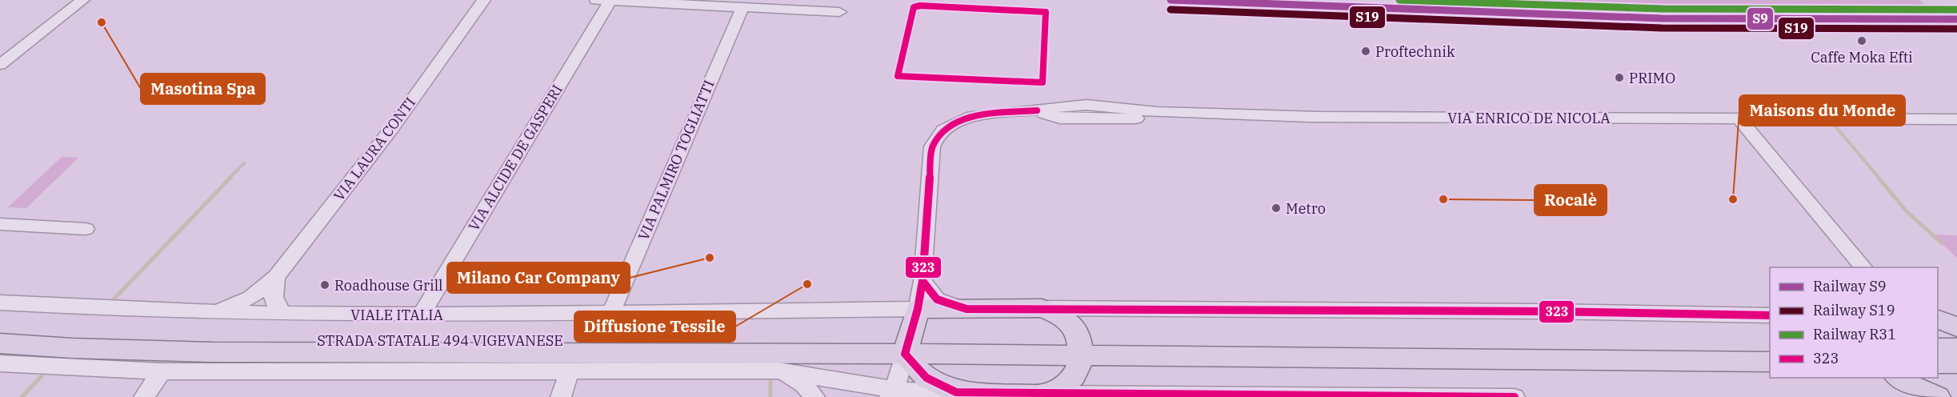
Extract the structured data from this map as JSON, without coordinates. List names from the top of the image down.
{
  "streets": {
    "main road": ["STRADA STATALE 494 VIGEVANESE"],
    "street": [
      "VIA ENRICO DE NICOLA",
      "VIA LAURA CONTI",
      "VIA ALCIDE DE GASPERI",
      "VIA PALMIRO TOGLIATTI",
      "VIALE ITALIA"
    ]
  },
  "crossings": [
    ["VIA ENRICO DE NICOLA", "VIALE ITALIA"],
    ["VIA LAURA CONTI", "VIALE ITALIA"],
    ["VIA ALCIDE DE GASPERI", "VIALE ITALIA"],
    ["VIA PALMIRO TOGLIATTI", "VIALE ITALIA"]
  ],
  "places": [
    "Masotina Spa",
    "Caffe Moka Efti",
    "Proftechnik",
    "PRIMO",
    "Rocalè",
    "Maisons du Monde",
    "Metro",
    "Milano Car Company",
    "Diffusione Tessile",
    "Roadhouse Grill"
  ],
  "lines": [
    "rail line S9",
    "rail line R31",
    "transit line 323",
    "rail line S19"
  ],
  "legend": [
    "Railway S9",
    "Railway S19",
    "Railway R31",
    "323"
  ]
}
